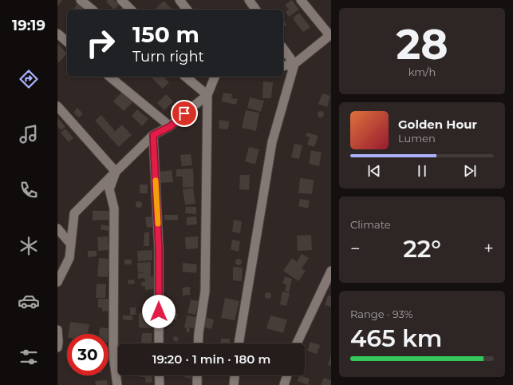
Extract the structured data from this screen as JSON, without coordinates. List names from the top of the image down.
{
  "page": {
    "tabs": "19:19",
    "tile": [
      ["28", "km/h"],
      "Climate",
      ["Range · 93%", "465 km"]
    ],
    "turn": ["150 m", "Turn right"],
    "song": ["Golden Hour", "Lumen"],
    "heat": ["−", "22°", "+"],
    "limit": "30",
    "trip": "19:20 · 1 min · 180 m"
  }
}
